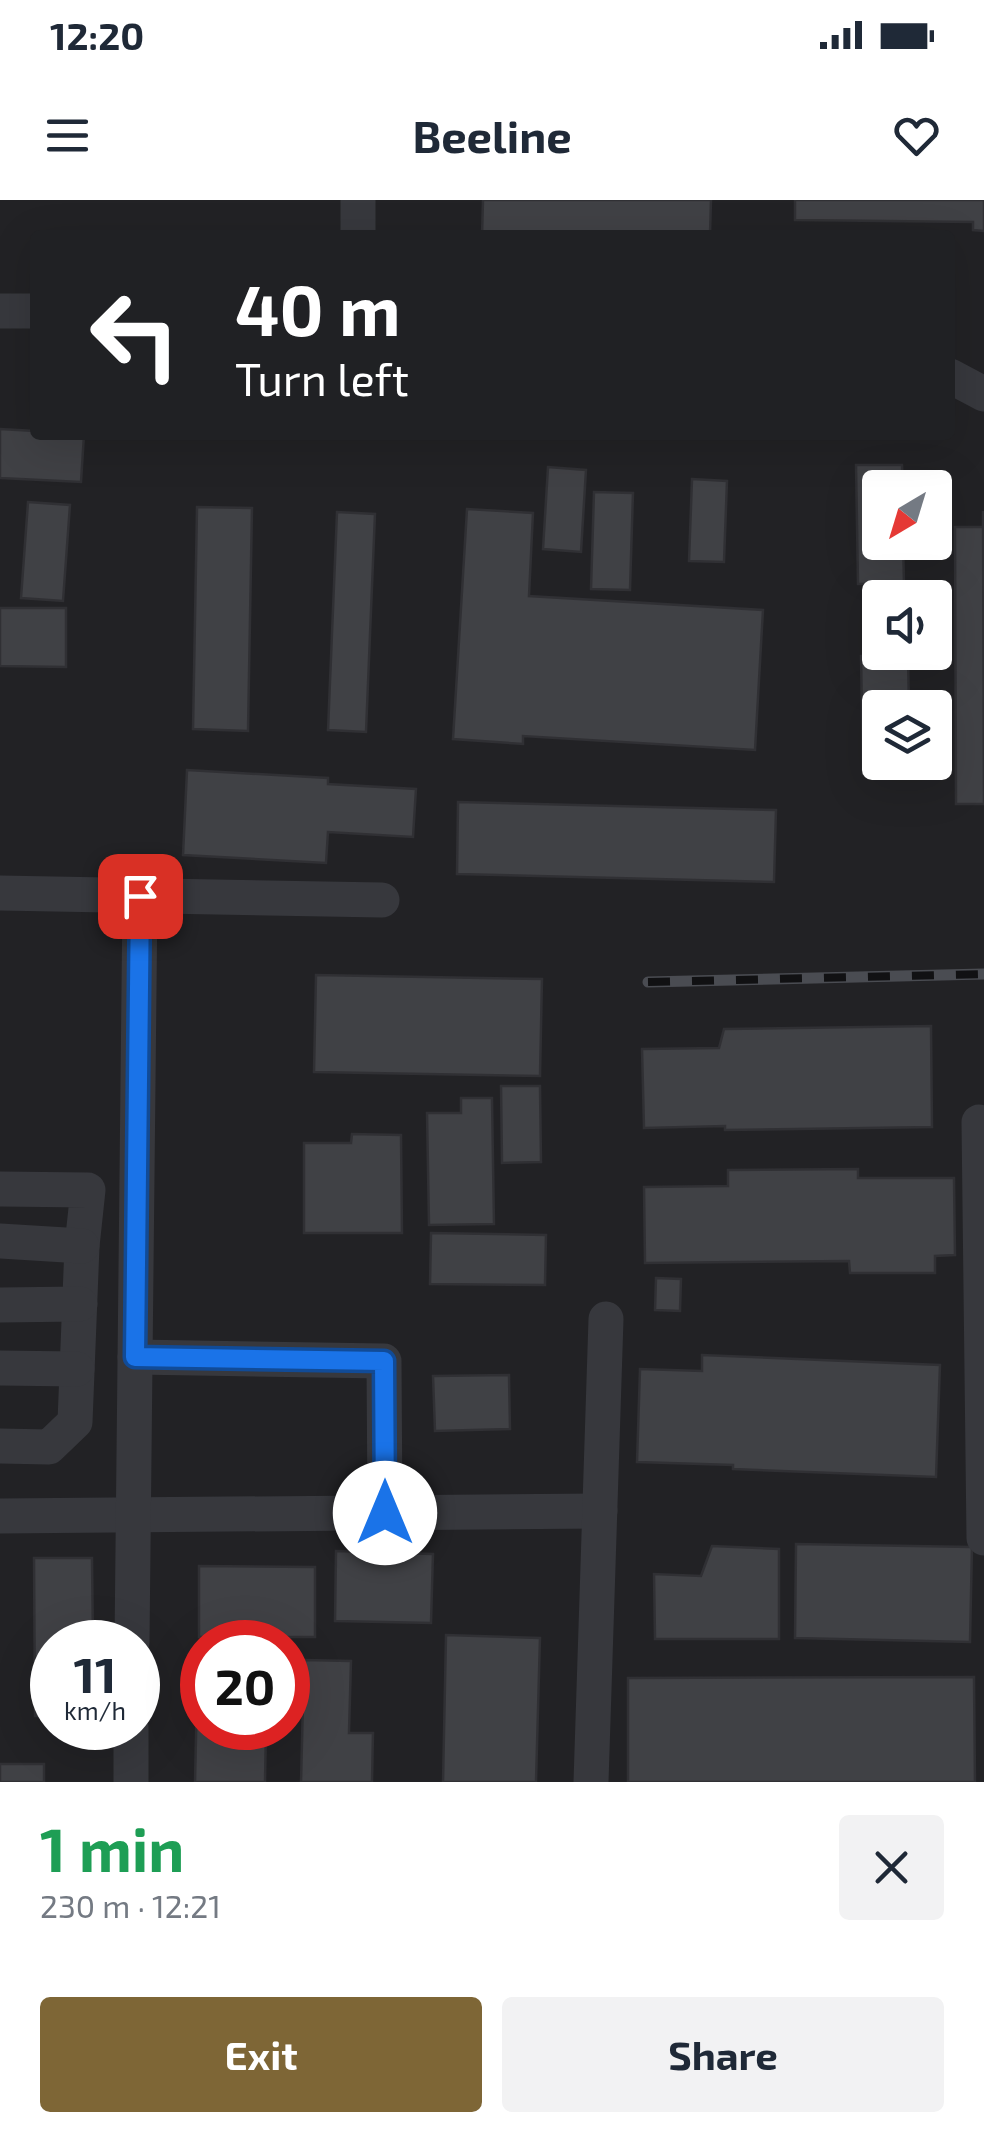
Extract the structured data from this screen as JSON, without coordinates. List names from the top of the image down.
{
  "north": "bottom left",
  "page": {
    "status": "12:20",
    "header": "Beeline",
    "turn": ["40 m", "Turn left"],
    "speed": "11 km/h",
    "limit": "20",
    "heading": ["1 min", "230 m · 12:21"],
    "buttons": ["Exit", "Share"]
  }
}
